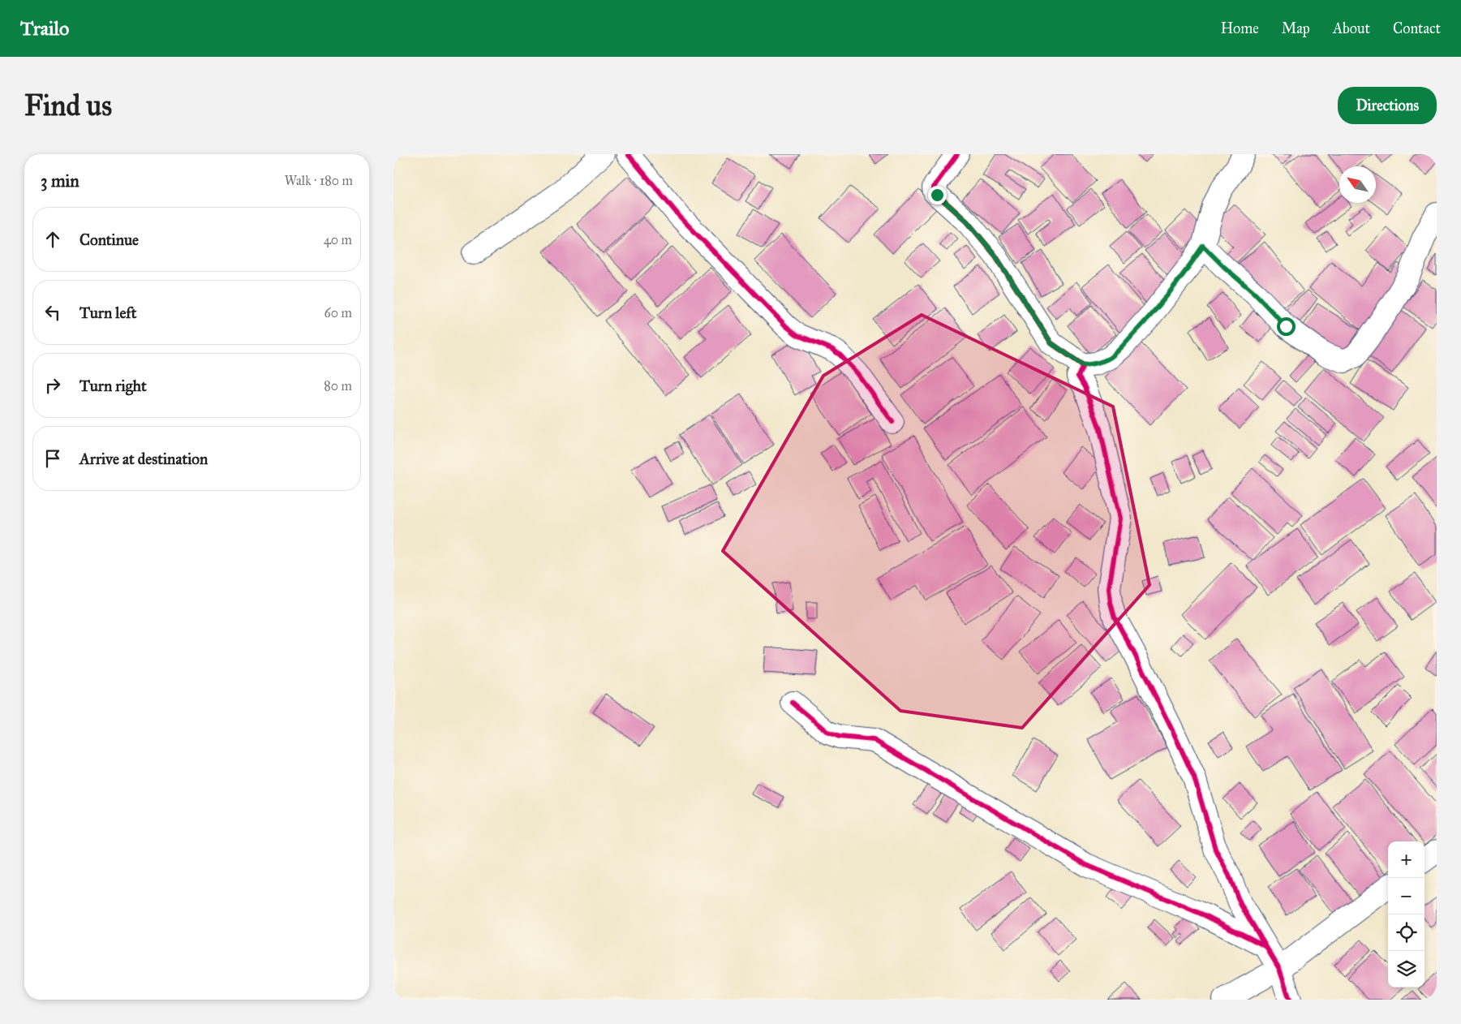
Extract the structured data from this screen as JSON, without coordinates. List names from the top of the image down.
{
  "north": "top left",
  "page": {
    "header": "Trailo",
    "nav": [
      "Home",
      "Map",
      "About",
      "Contact"
    ],
    "buttons": "Directions",
    "title": "Find us",
    "heading": ["3 min", "Walk · 180 m"],
    "list": [
      ["Continue", "40 m"],
      ["Turn left", "60 m"],
      ["Turn right", "80 m"],
      "Arrive at destination"
    ],
    "map_buttons": ["+", "−"]
  }
}
